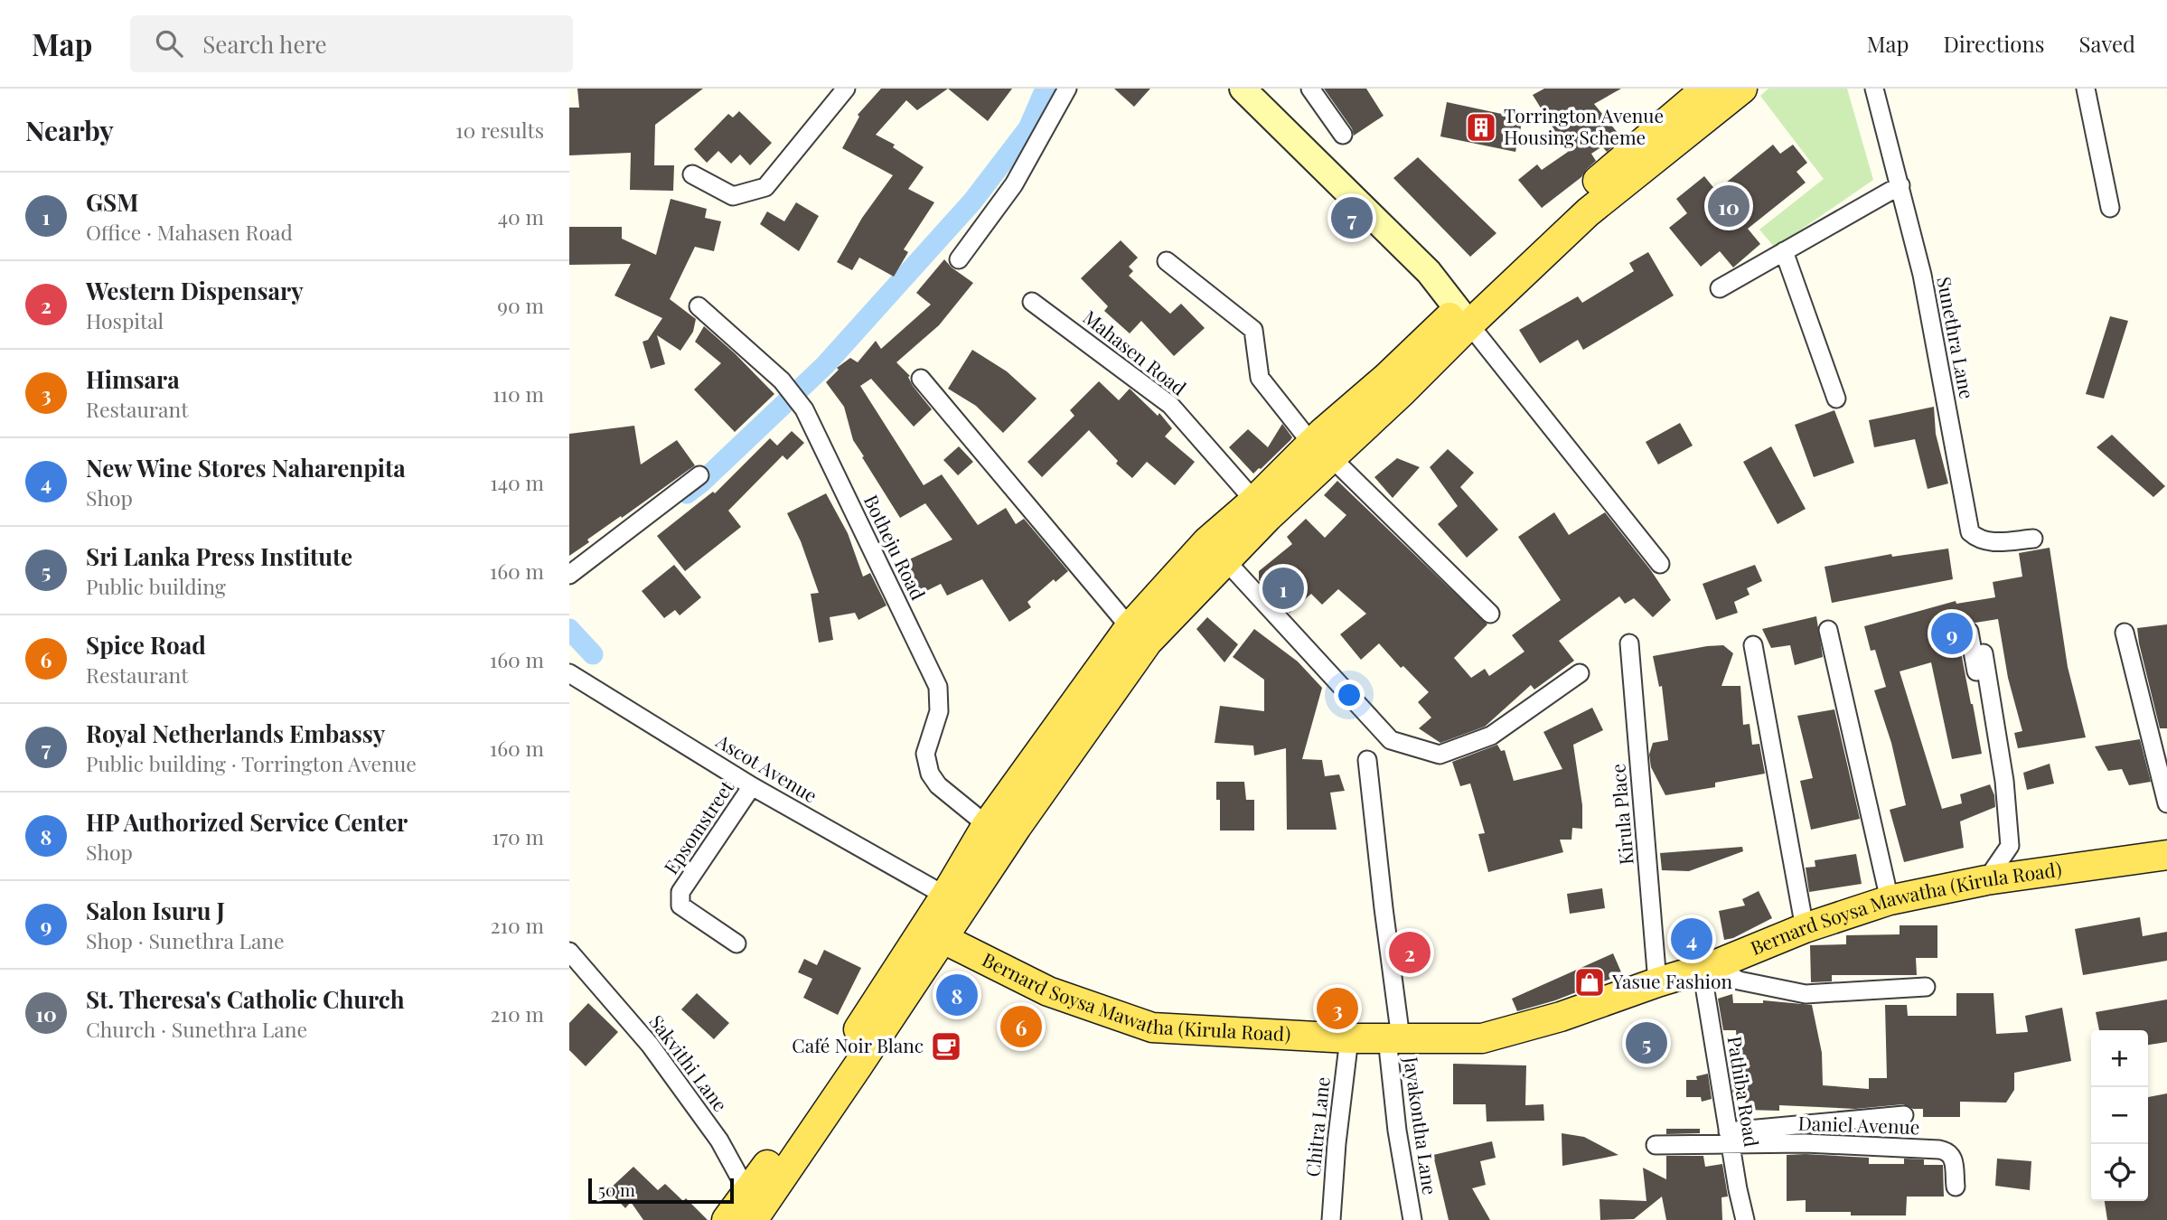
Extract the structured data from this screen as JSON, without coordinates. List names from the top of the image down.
{
  "streets": {
    "main road": ["Bernard Soysa Mawatha (Kirula Road)"],
    "street": [
      "Sunethra Lane",
      "Mahasen Road",
      "Botheju Road",
      "Ascot Avenue",
      "Kirula Place",
      "Epsomstreet",
      "Sakvithi Lane",
      "Pathiba Road",
      "Jayakontha Lane",
      "Daniel Avenue",
      "Chitra Lane"
    ]
  },
  "crossings": [
    ["Ascot Avenue", "Epsomstreet"],
    ["Kirula Place", "Bernard Soysa Mawatha (Kirula Road)"],
    ["Bernard Soysa Mawatha (Kirula Road)", "Pathiba Road"],
    ["Bernard Soysa Mawatha (Kirula Road)", "Jayakontha Lane"],
    ["Bernard Soysa Mawatha (Kirula Road)", "Chitra Lane"],
    ["Pathiba Road", "Daniel Avenue"]
  ],
  "places": {
    "building": ["Torrington Avenue Housing Scheme"],
    "shop": ["Yasue Fashion"],
    "cafe": ["Café Noir Blanc"]
  },
  "scale_bar": "50 m",
  "page": {
    "header": "Map",
    "search": "Search here",
    "nav": ["Map", "Directions", "Saved"],
    "heading": ["Nearby", "10 results"],
    "list": [
      {
        "mark": "1",
        "name": "GSM",
        "note": "Office · Mahasen Road",
        "value": "40 m"
      },
      {
        "mark": "2",
        "name": "Western Dispensary",
        "note": "Hospital",
        "value": "90 m"
      },
      {
        "mark": "3",
        "name": "Himsara",
        "note": "Restaurant",
        "value": "110 m"
      },
      {
        "mark": "4",
        "name": "New Wine Stores Naharenpita",
        "note": "Shop",
        "value": "140 m"
      },
      {
        "mark": "5",
        "name": "Sri Lanka Press Institute",
        "note": "Public building",
        "value": "160 m"
      },
      {
        "mark": "6",
        "name": "Spice Road",
        "note": "Restaurant",
        "value": "160 m"
      },
      {
        "mark": "7",
        "name": "Royal Netherlands Embassy",
        "note": "Public building · Torrington Avenue",
        "value": "160 m"
      },
      {
        "mark": "8",
        "name": "HP Authorized Service Center",
        "note": "Shop",
        "value": "170 m"
      },
      {
        "mark": "9",
        "name": "Salon Isuru J",
        "note": "Shop · Sunethra Lane",
        "value": "210 m"
      },
      {
        "mark": "10",
        "name": "St. Theresa's Catholic Church",
        "note": "Church · Sunethra Lane",
        "value": "210 m"
      }
    ],
    "pins": [
      "10",
      "7",
      "1",
      "9",
      "4",
      "2",
      "8",
      "3",
      "6",
      "5"
    ],
    "map_buttons": ["+", "−"],
    "scale": "50 m"
  }
}
